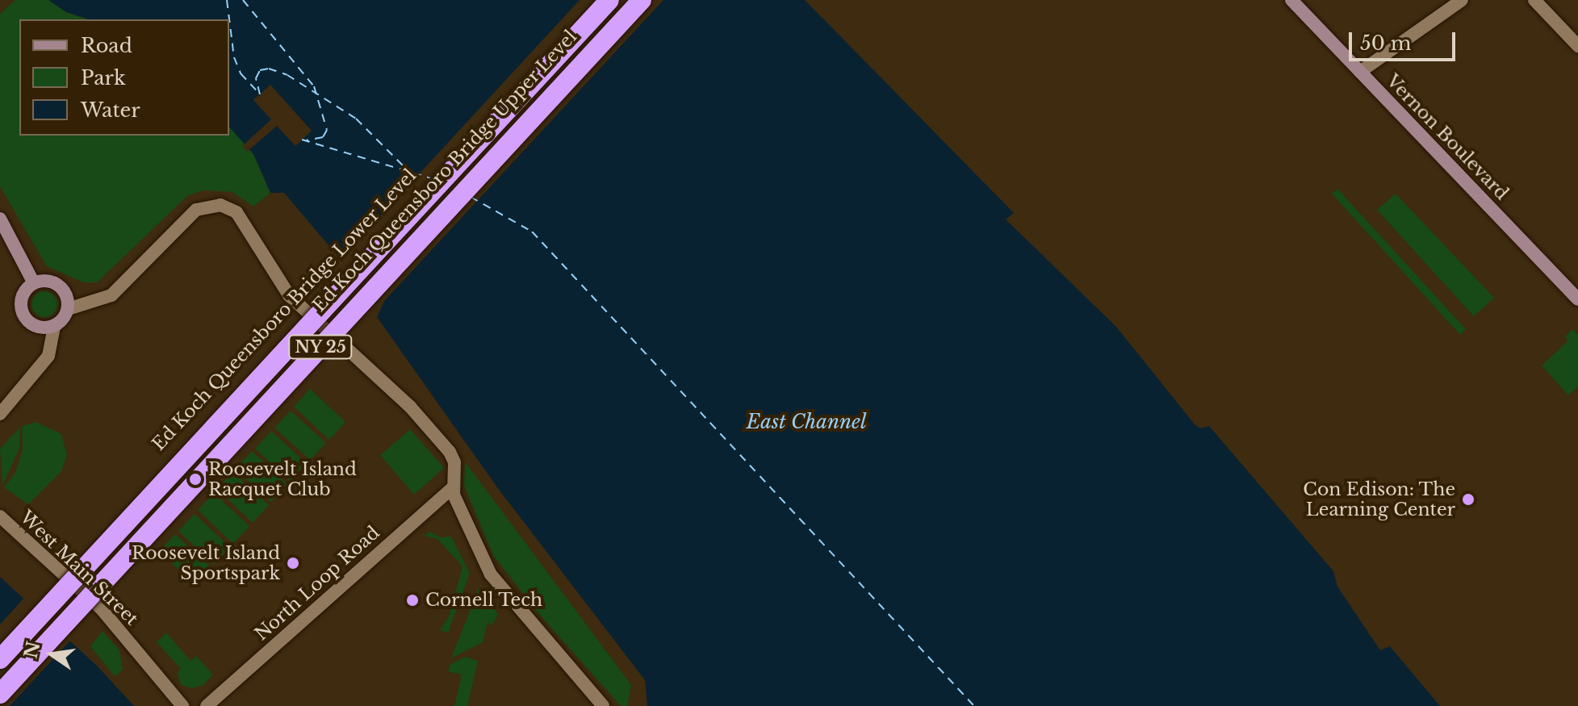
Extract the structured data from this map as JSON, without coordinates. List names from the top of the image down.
{
  "streets": {
    "highway": ["Ed Koch Queensboro Bridge Upper Level", "Ed Koch Queensboro Bridge Lower Level", "NY 25"],
    "main road": ["Vernon Boulevard"],
    "street": ["West Main Street", "North Loop Road"]
  },
  "water": ["East Channel"],
  "places": [
    "Roosevelt Island Racquet Club",
    "Con Edison: The Learning Center",
    "Roosevelt Island Sportspark",
    "Cornell Tech"
  ],
  "legend": ["Road", "Park", "Water"],
  "scale_bar": "50 m",
  "north": "left"
}
